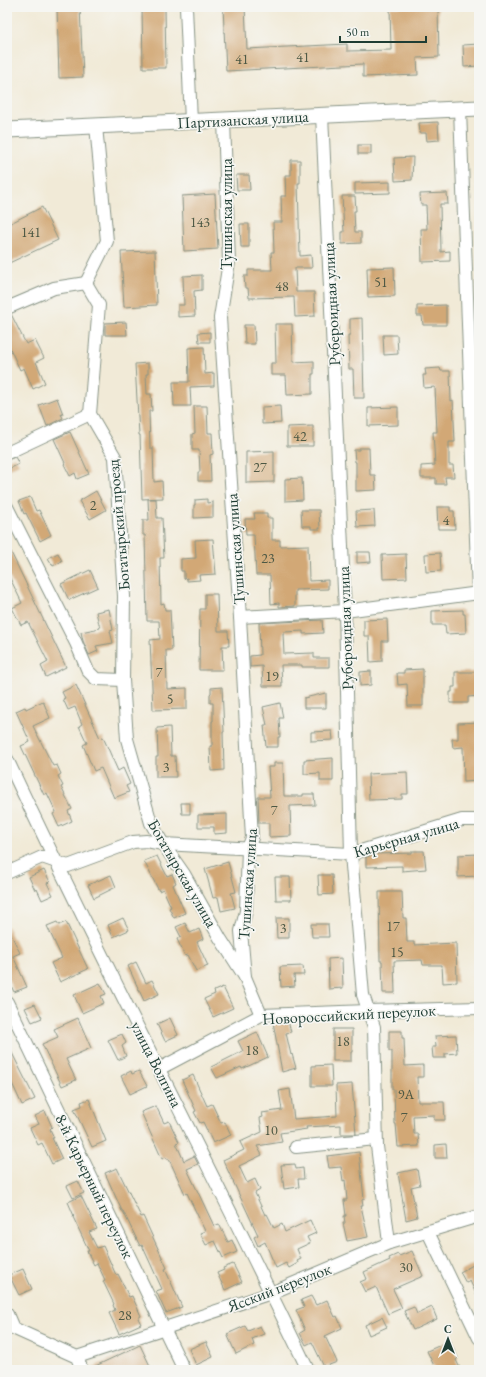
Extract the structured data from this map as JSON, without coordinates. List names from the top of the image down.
{
  "streets": {
    "street": [
      "Партизанская улица",
      "Тушинская улица",
      "Рубероидная улица",
      "Богатырский проезд",
      "Карьерная улица",
      "Богатырская улица",
      "Новороссийский переулок",
      "улица Волгина",
      "8-й Карьерный переулок",
      "Ясский переулок"
    ]
  },
  "crossings": [
    ["Партизанская улица", "Тушинская улица"],
    ["Партизанская улица", "Рубероидная улица"],
    ["Тушинская улица", "Карьерная улица"],
    ["Тушинская улица", "Богатырская улица"],
    ["Рубероидная улица", "Карьерная улица"],
    ["Рубероидная улица", "Новороссийский переулок"],
    ["Рубероидная улица", "Ясский переулок"],
    ["Богатырский проезд", "Богатырская улица"],
    ["Карьерная улица", "Богатырская улица"],
    ["Карьерная улица", "улица Волгина"],
    ["Богатырская улица", "Новороссийский переулок"],
    ["Новороссийский переулок", "улица Волгина"],
    ["улица Волгина", "Ясский переулок"],
    ["8-й Карьерный переулок", "Ясский переулок"]
  ],
  "house_numbers": [
    "41",
    "41",
    "143",
    "141",
    "51",
    "48",
    "42",
    "27",
    "2",
    "4",
    "23",
    "7",
    "19",
    "5",
    "3",
    "7",
    "17",
    "3",
    "15",
    "18",
    "18",
    "9А",
    "7",
    "10",
    "30",
    "28"
  ],
  "scale_bar": "50 m",
  "north": "top"
}
